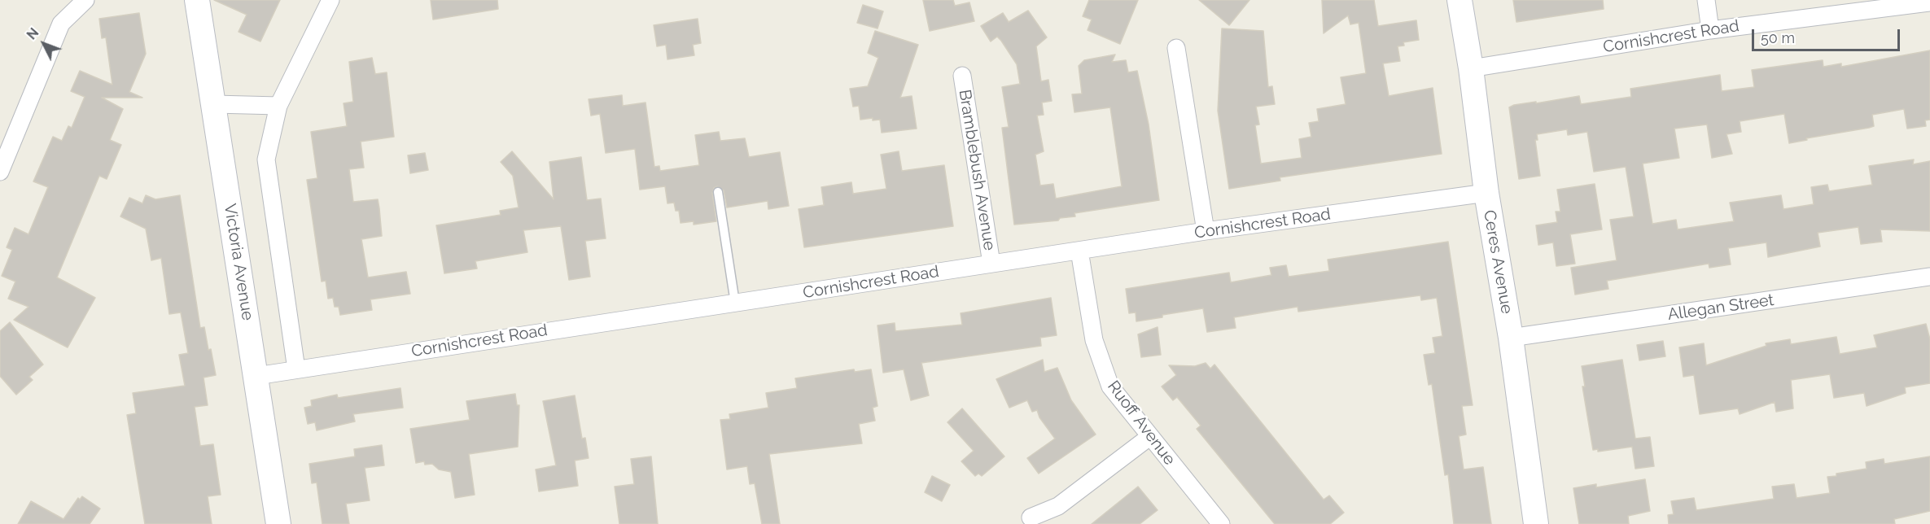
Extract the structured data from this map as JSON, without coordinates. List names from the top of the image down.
{
  "streets": {
    "street": [
      "Cornishcrest Road",
      "Bramblebush Avenue",
      "Victoria Avenue",
      "Ceres Avenue",
      "Allegan Street",
      "Ruoff Avenue"
    ]
  },
  "crossings": [
    ["Cornishcrest Road", "Bramblebush Avenue"],
    ["Cornishcrest Road", "Victoria Avenue"],
    ["Cornishcrest Road", "Ceres Avenue"],
    ["Cornishcrest Road", "Ruoff Avenue"],
    ["Ceres Avenue", "Allegan Street"]
  ],
  "scale_bar": "50 m",
  "north": "top left"
}
